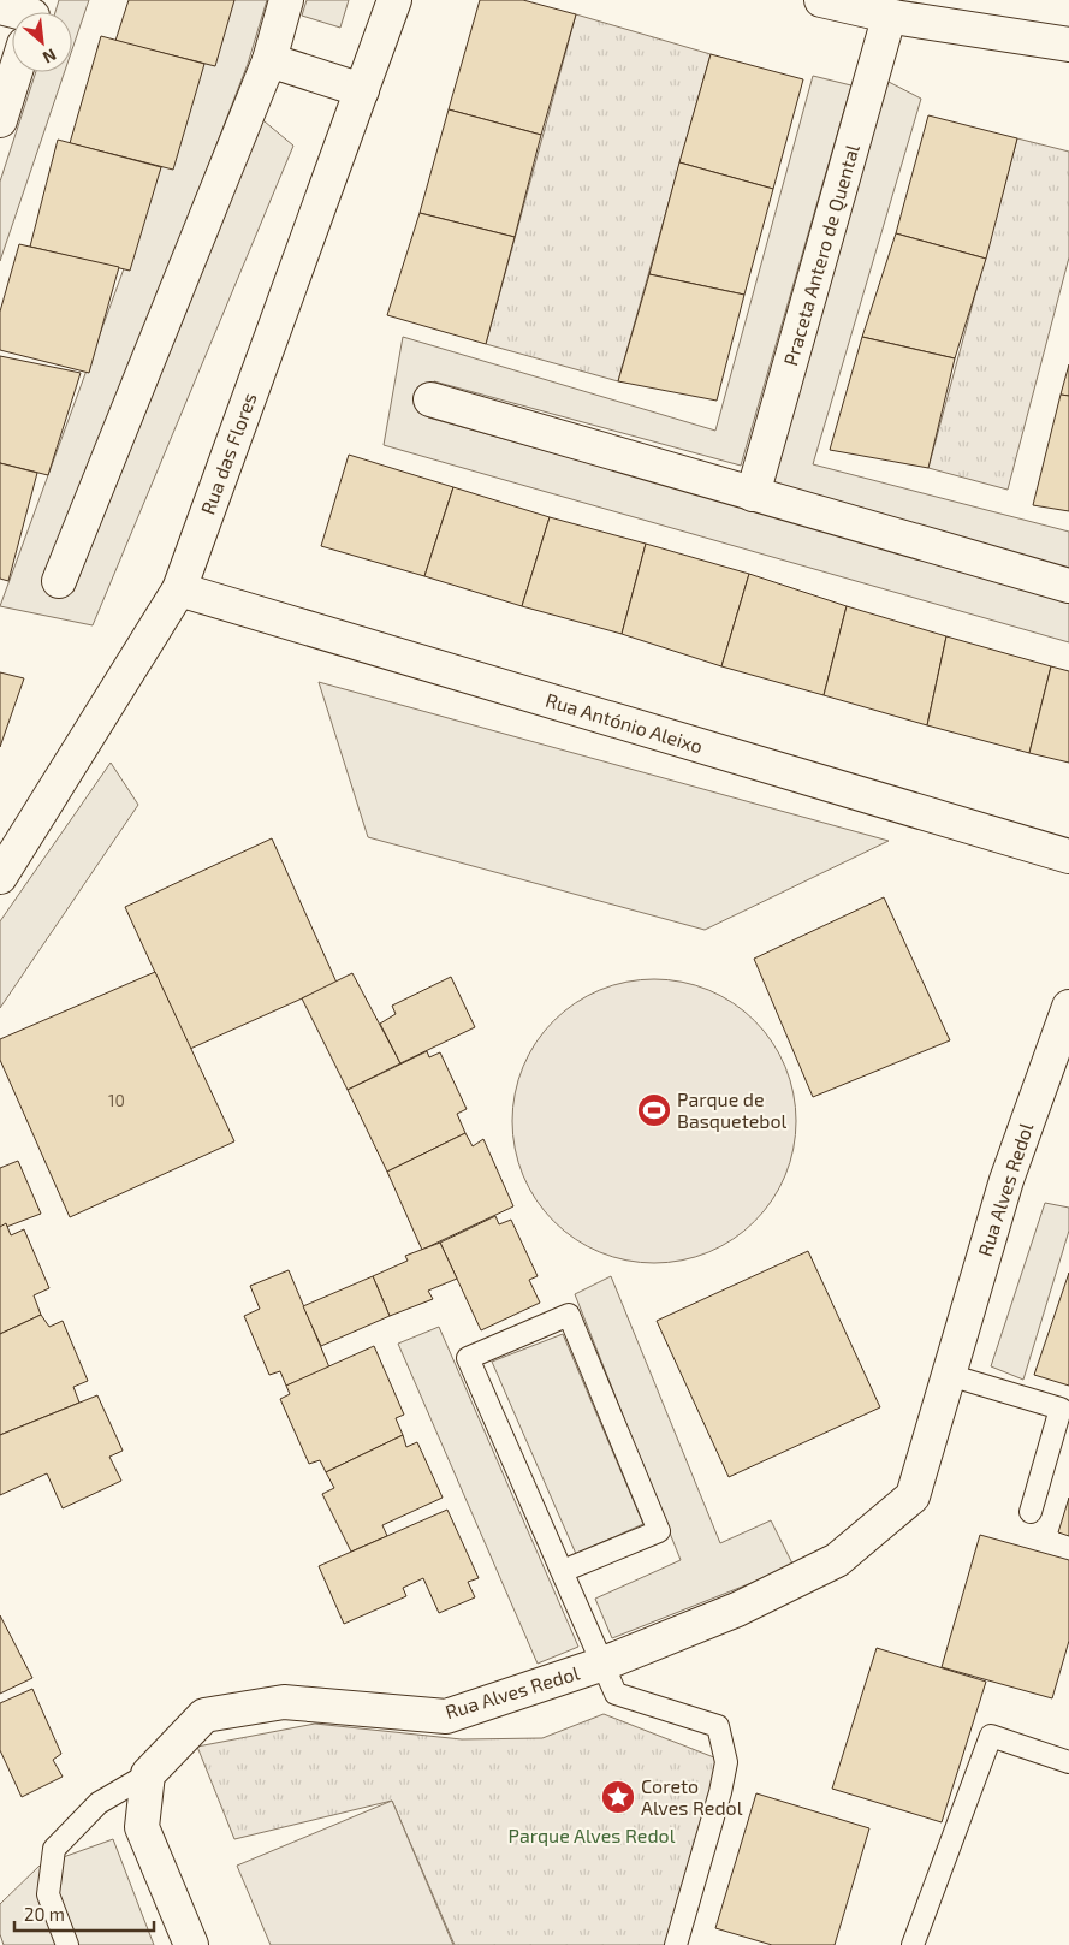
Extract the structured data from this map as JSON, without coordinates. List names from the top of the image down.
{
  "streets": {
    "street": [
      "Praceta Antero de Quental",
      "Rua das Flores",
      "Rua António Aleixo",
      "Rua Alves Redol"
    ]
  },
  "crossings": [
    ["Rua das Flores", "Rua António Aleixo"]
  ],
  "parks": ["Parque Alves Redol"],
  "places": {
    "sports": ["Parque de Basquetebol"],
    "place": ["Coreto Alves Redol"]
  },
  "house_numbers": ["10"],
  "scale_bar": "20 m",
  "north": "bottom right"
}
